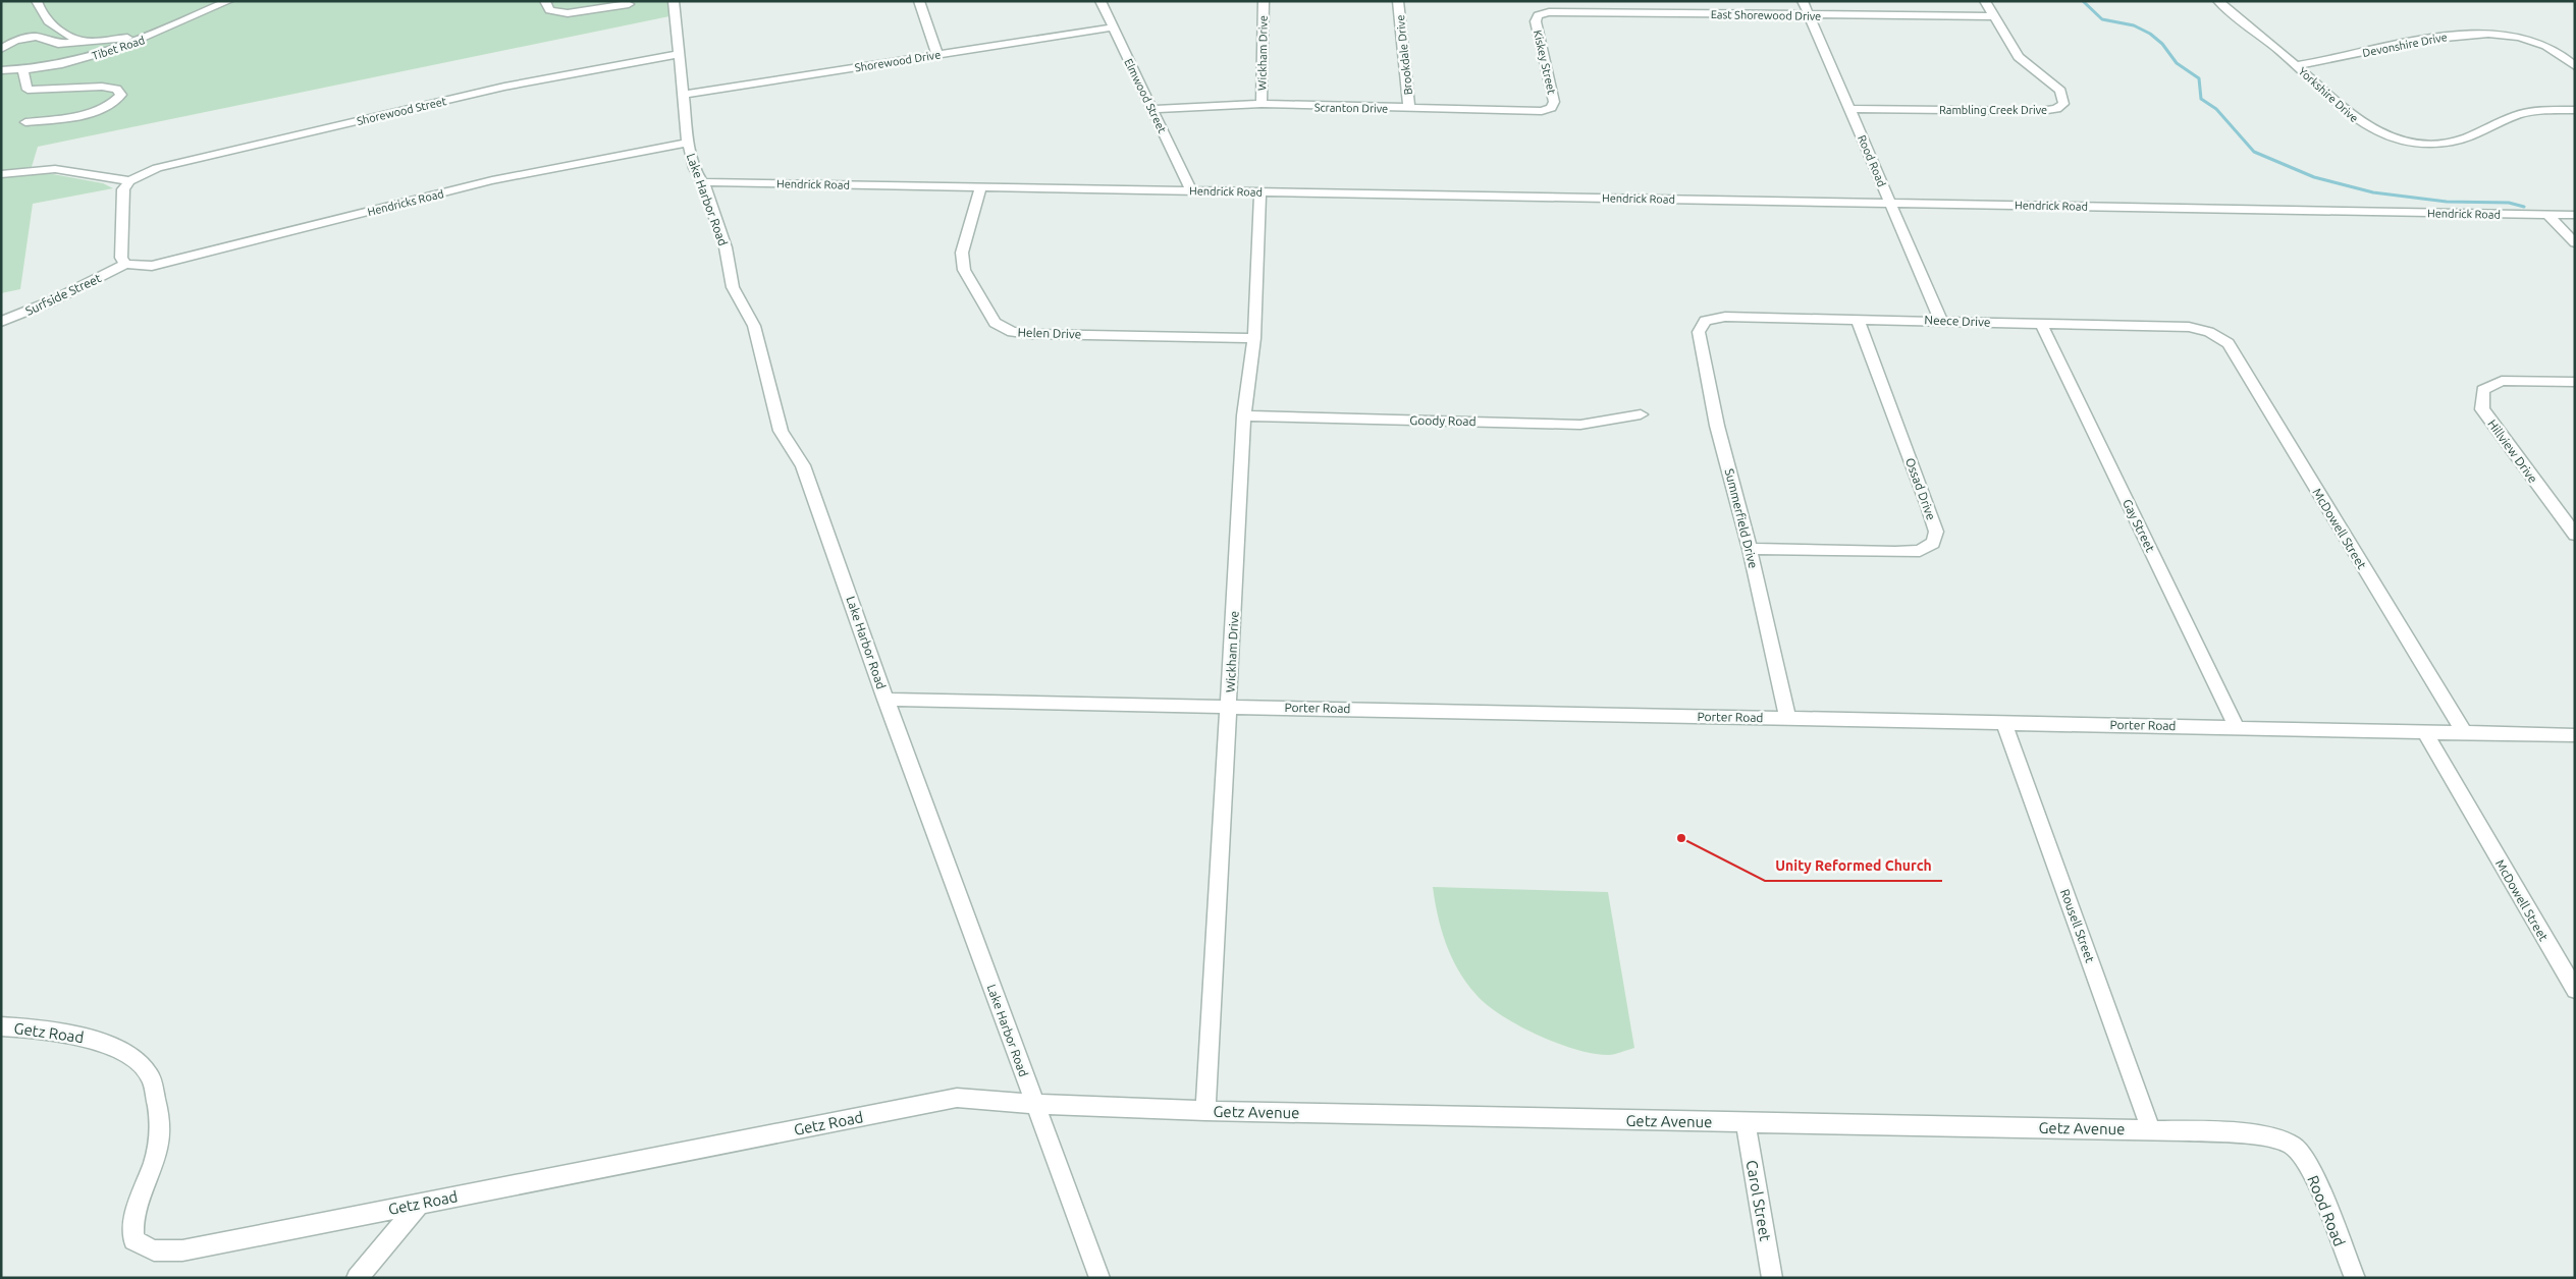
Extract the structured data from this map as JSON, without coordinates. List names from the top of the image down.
{
  "streets": {
    "street": [
      "East Shorewood Drive",
      "Devonshire Drive",
      "Tibet Road",
      "Wickham Drive",
      "Brookdale Drive",
      "Shorewood Drive",
      "Kiskey Street",
      "Yorkshire Drive",
      "Elmwood Street",
      "Scranton Drive",
      "Rambling Creek Drive",
      "Shorewood Street",
      "Rood Road",
      "Hendrick Road",
      "Lake Harbor Road",
      "Hendricks Road",
      "Surfside Street",
      "Neece Drive",
      "Helen Drive",
      "Goody Road",
      "Hillview Drive",
      "Ossad Drive",
      "Summerfield Drive",
      "Gay Street",
      "McDowell Street",
      "Porter Road",
      "Rousell Street",
      "Getz Road",
      "Getz Avenue",
      "Carol Street"
    ]
  },
  "crossings": [
    ["East Shorewood Drive", "Kiskey Street"],
    ["East Shorewood Drive", "Rambling Creek Drive"],
    ["East Shorewood Drive", "Rood Road"],
    ["Devonshire Drive", "Yorkshire Drive"],
    ["Wickham Drive", "Scranton Drive"],
    ["Wickham Drive", "Hendrick Road"],
    ["Wickham Drive", "Helen Drive"],
    ["Wickham Drive", "Goody Road"],
    ["Wickham Drive", "Porter Road"],
    ["Wickham Drive", "Getz Avenue"],
    ["Brookdale Drive", "Scranton Drive"],
    ["Shorewood Drive", "Elmwood Street"],
    ["Shorewood Drive", "Lake Harbor Road"],
    ["Kiskey Street", "Scranton Drive"],
    ["Elmwood Street", "Scranton Drive"],
    ["Elmwood Street", "Hendrick Road"],
    ["Rambling Creek Drive", "Rood Road"],
    ["Shorewood Street", "Lake Harbor Road"],
    ["Rood Road", "Hendrick Road"],
    ["Rood Road", "Neece Drive"],
    ["Rood Road", "Getz Avenue"],
    ["Hendrick Road", "Lake Harbor Road"],
    ["Hendrick Road", "Helen Drive"],
    ["Lake Harbor Road", "Hendricks Road"],
    ["Lake Harbor Road", "Porter Road"],
    ["Lake Harbor Road", "Getz Road"],
    ["Lake Harbor Road", "Getz Avenue"],
    ["Hendricks Road", "Surfside Street"],
    ["Neece Drive", "Ossad Drive"],
    ["Neece Drive", "Summerfield Drive"],
    ["Neece Drive", "Gay Street"],
    ["Neece Drive", "McDowell Street"],
    ["Ossad Drive", "Summerfield Drive"],
    ["Summerfield Drive", "Porter Road"],
    ["Gay Street", "Porter Road"],
    ["McDowell Street", "Porter Road"],
    ["Porter Road", "Rousell Street"],
    ["Rousell Street", "Getz Avenue"],
    ["Getz Road", "Getz Avenue"],
    ["Getz Avenue", "Carol Street"]
  ],
  "places": ["Unity Reformed Church"]
}
